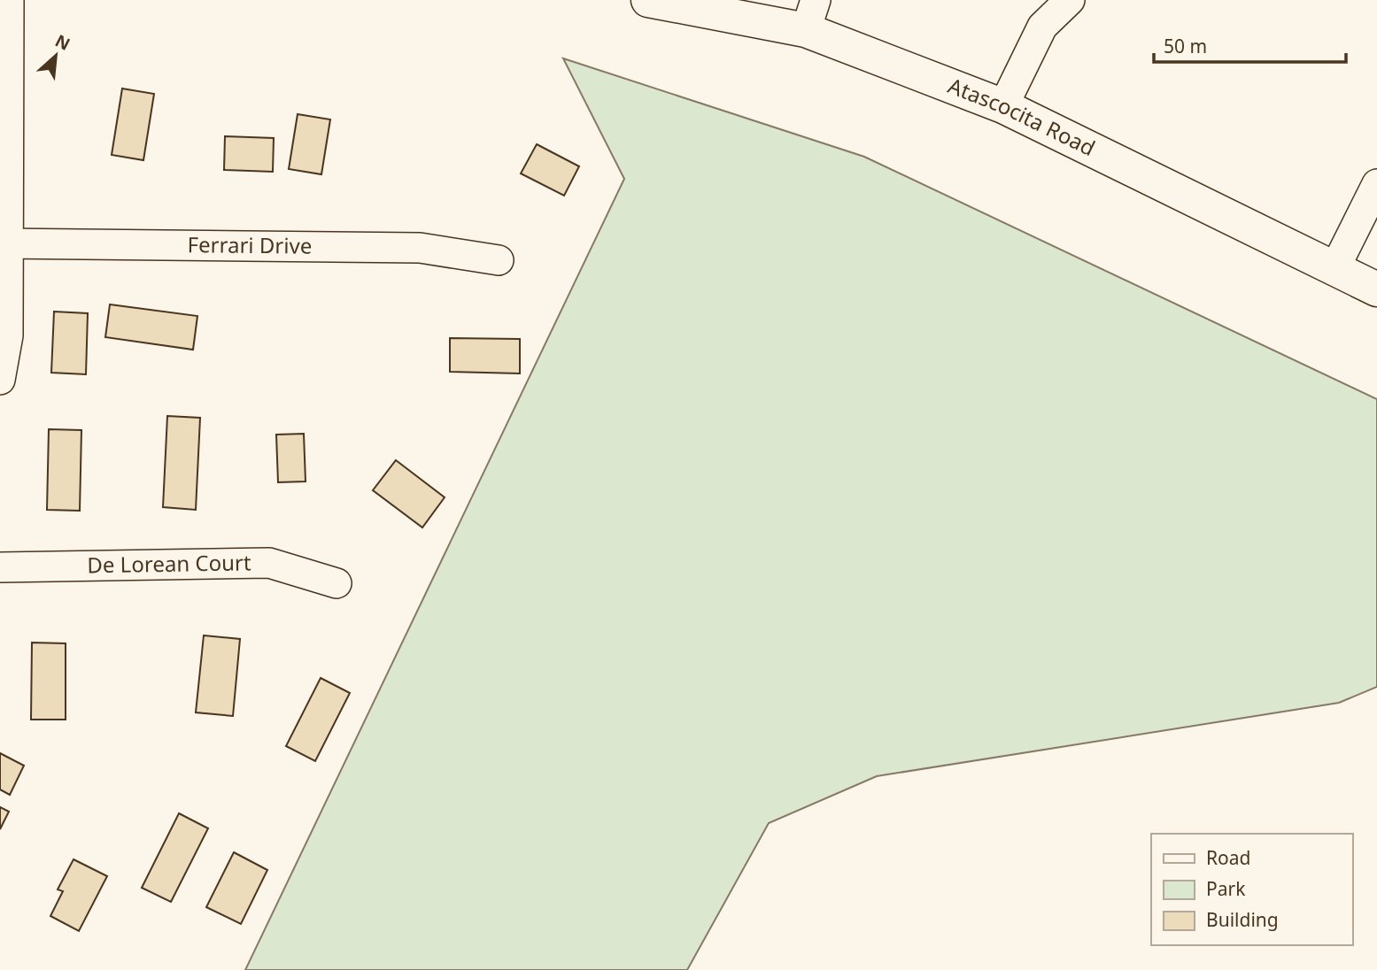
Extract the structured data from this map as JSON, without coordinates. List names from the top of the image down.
{
  "streets": {
    "main road": ["Atascocita Road"],
    "street": ["Ferrari Drive", "De Lorean Court"]
  },
  "legend": ["Road", "Park", "Building"],
  "scale_bar": "50 m",
  "north": "top right"
}
